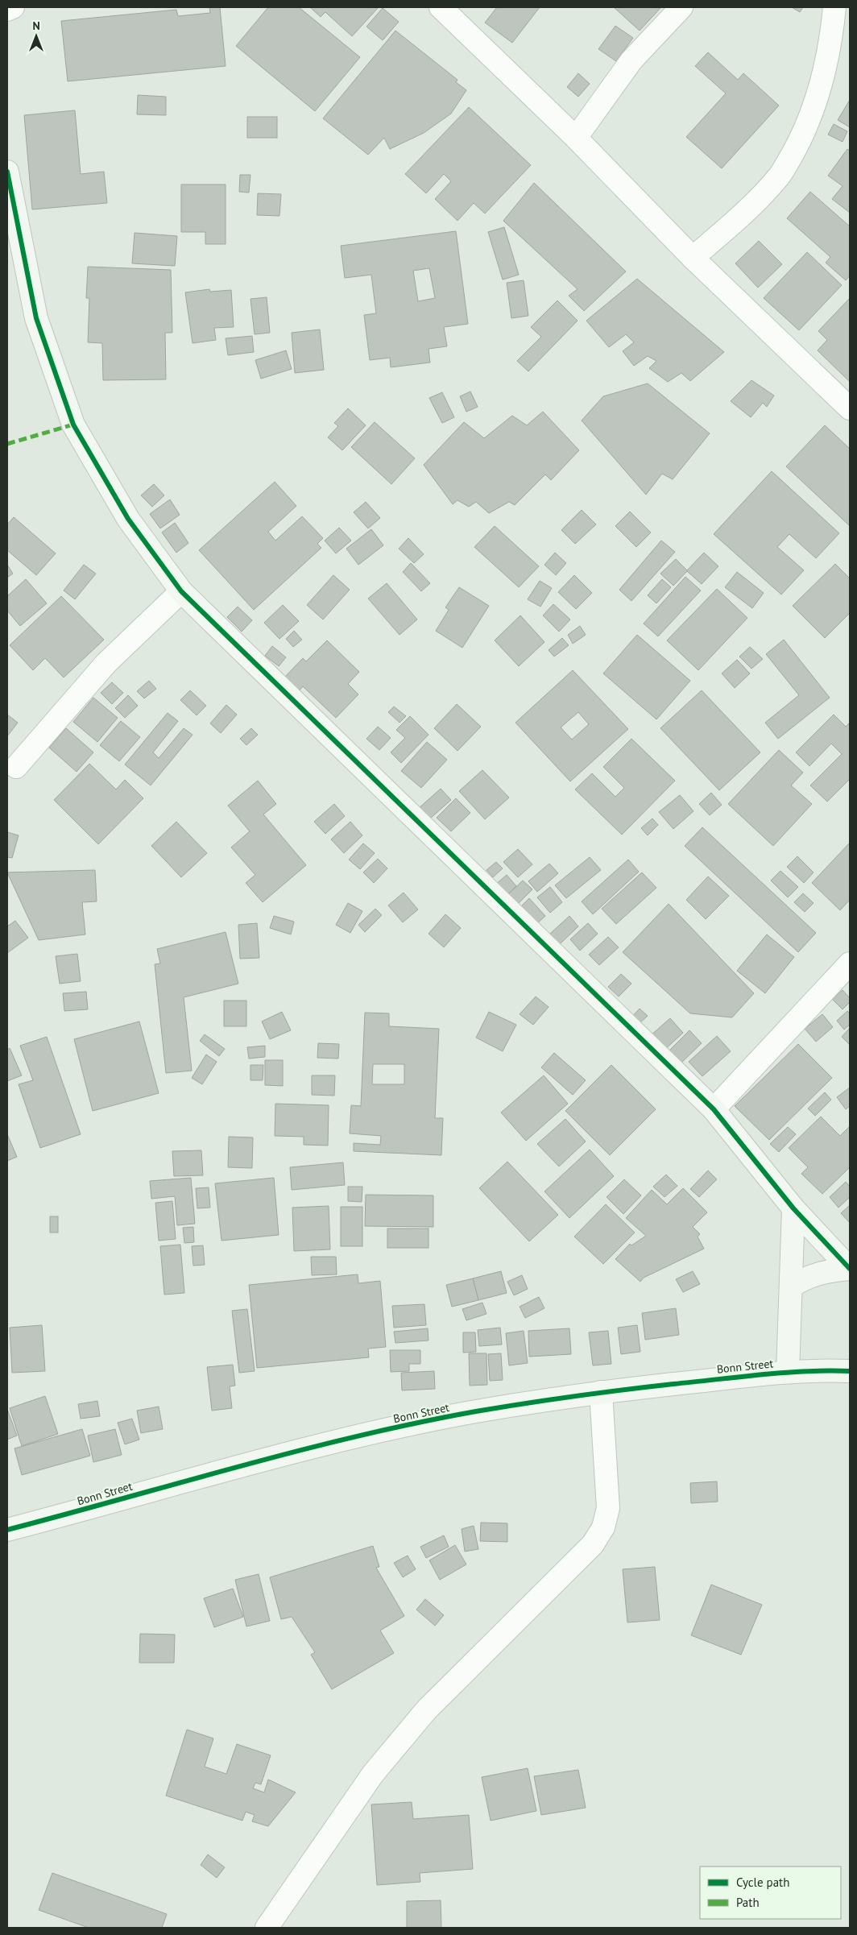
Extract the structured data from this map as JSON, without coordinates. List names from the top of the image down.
{
  "streets": {
    "street": ["Bonn Street"]
  },
  "legend": ["Cycle path", "Path"],
  "north": "top"
}
